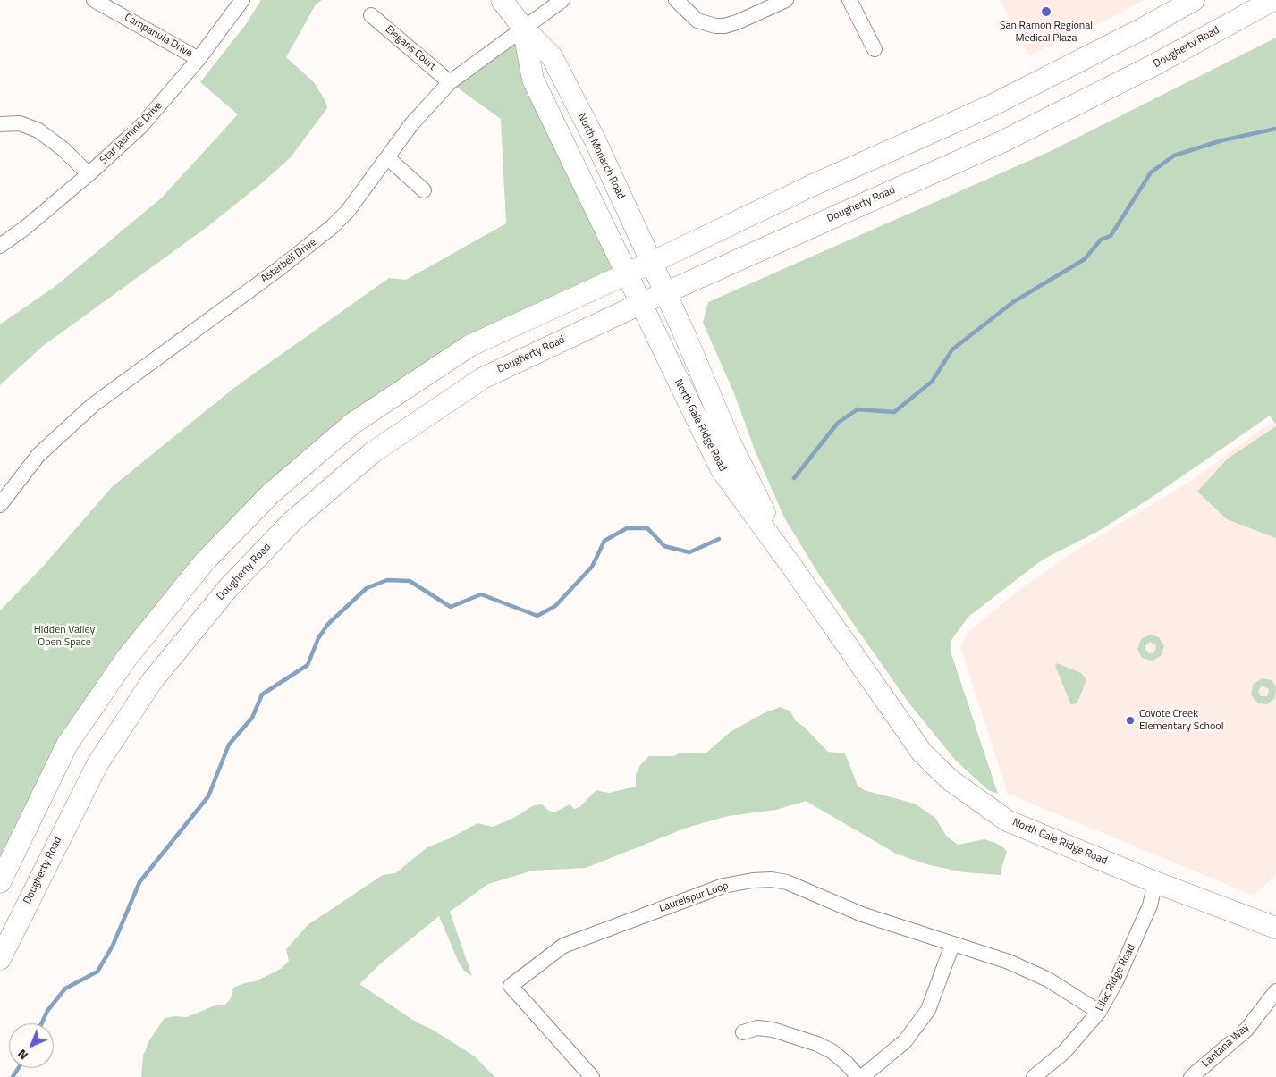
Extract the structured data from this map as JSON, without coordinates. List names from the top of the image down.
{
  "streets": {
    "main road": ["Dougherty Road", "North Monarch Road", "North Gale Ridge Road"],
    "street": [
      "Campanula Drive",
      "Elegans Court",
      "Star Jasmine Drive",
      "Asterbell Drive",
      "Laurelspur Loop",
      "Lilac Ridge Road",
      "Lantana Way"
    ]
  },
  "crossings": [
    ["Campanula Drive", "Star Jasmine Drive"],
    ["Dougherty Road", "North Monarch Road"],
    ["Dougherty Road", "North Gale Ridge Road"],
    ["Elegans Court", "Asterbell Drive"],
    ["North Monarch Road", "Asterbell Drive"],
    ["North Monarch Road", "North Gale Ridge Road"],
    ["North Gale Ridge Road", "Lilac Ridge Road"],
    ["Laurelspur Loop", "Lilac Ridge Road"]
  ],
  "parks": ["Hidden Valley Open Space"],
  "places": ["San Ramon Regional Medical Plaza", "Coyote Creek Elementary School"],
  "north": "bottom left"
}
